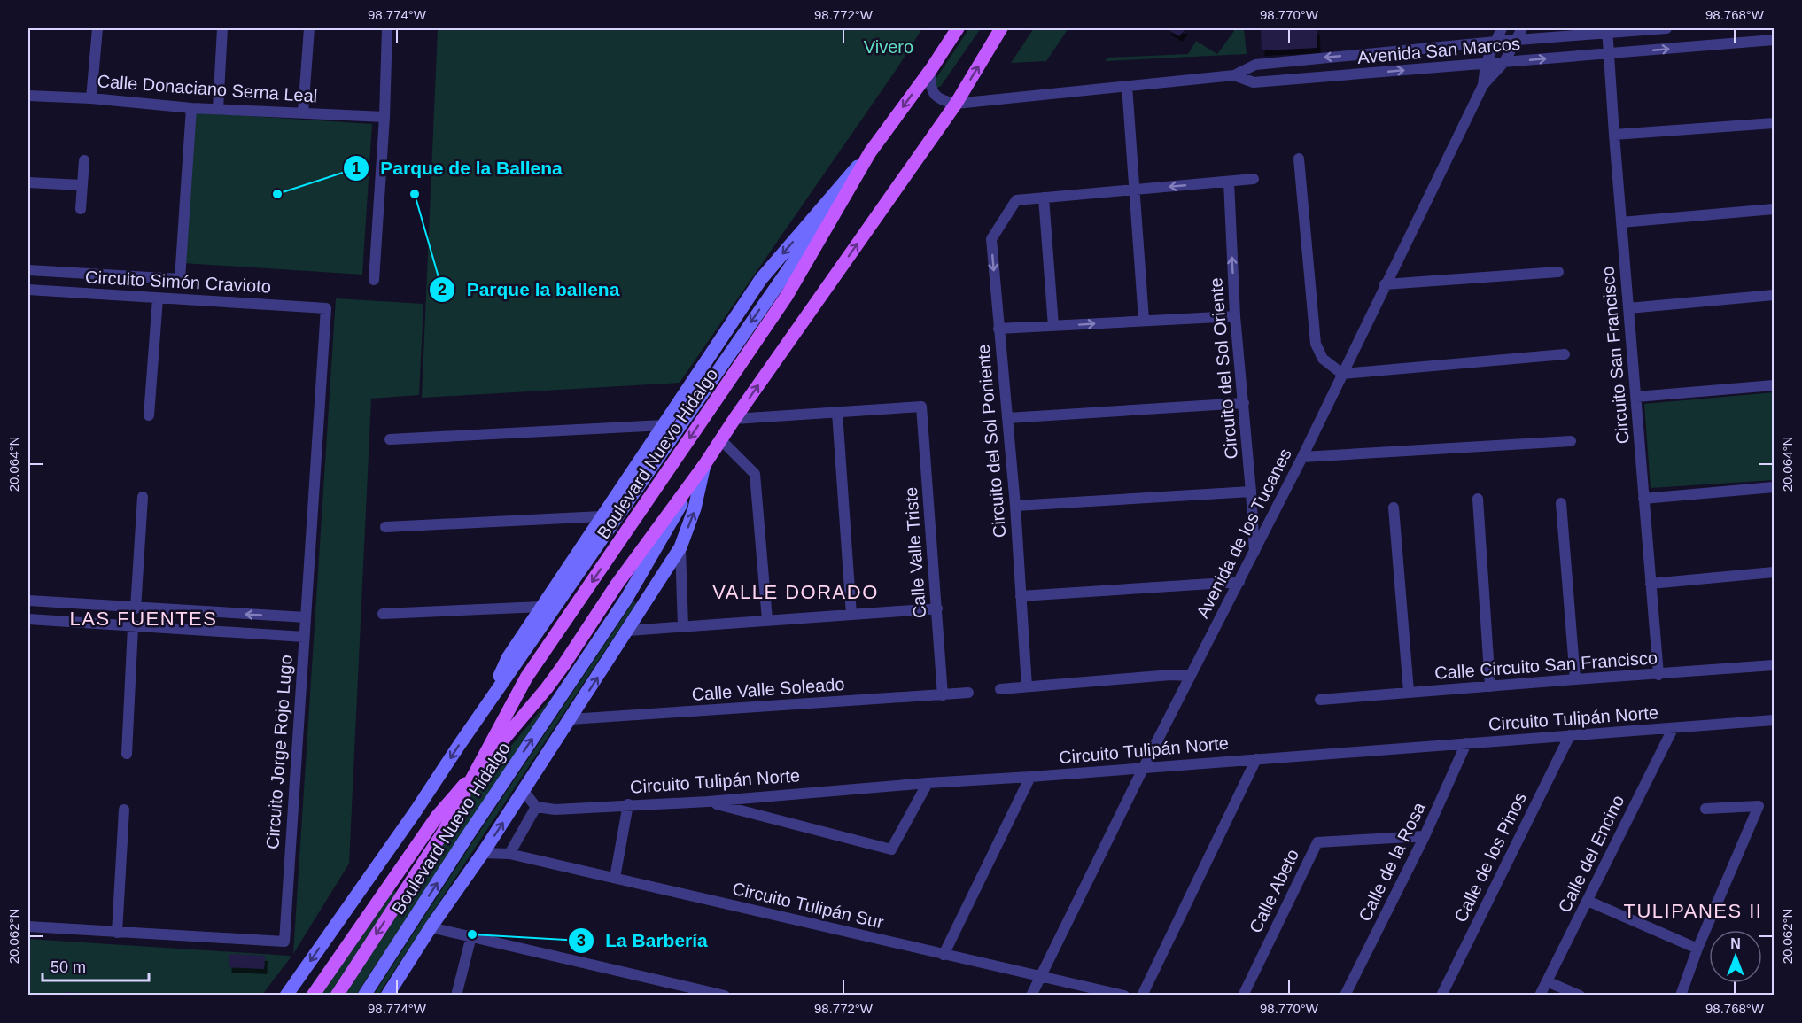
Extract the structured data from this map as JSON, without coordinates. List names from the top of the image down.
{
  "streets": {
    "main road": ["Boulevard Nuevo Hidalgo"],
    "street": [
      "Avenida San Marcos",
      "Calle Donaciano Serna Leal",
      "Circuito Simón Cravioto",
      "Circuito San Francisco",
      "Circuito del Sol Oriente",
      "Circuito del Sol Poniente",
      "Avenida de los Tucanes",
      "Calle Valle Triste",
      "Calle Circuito San Francisco",
      "Calle Valle Soleado",
      "Circuito Tulipán Norte",
      "Circuito Jorge Rojo Lugo",
      "Calle del Encino",
      "Calle de los Pinos",
      "Calle de la Rosa",
      "Calle Abeto",
      "Circuito Tulipán Sur"
    ]
  },
  "crossings": [
    ["Avenida San Marcos", "Circuito San Francisco"],
    ["Avenida San Marcos", "Boulevard Nuevo Hidalgo"],
    ["Avenida San Marcos", "Avenida de los Tucanes"],
    ["Calle Donaciano Serna Leal", "Circuito Simón Cravioto"],
    ["Circuito Simón Cravioto", "Circuito Jorge Rojo Lugo"],
    ["Circuito San Francisco", "Calle Circuito San Francisco"],
    ["Circuito del Sol Oriente", "Avenida de los Tucanes"],
    ["Avenida de los Tucanes", "Circuito Tulipán Norte"],
    ["Avenida de los Tucanes", "Circuito Tulipán Sur"],
    ["Calle Valle Triste", "Calle Valle Soleado"],
    ["Circuito Tulipán Norte", "Calle del Encino"],
    ["Circuito Tulipán Norte", "Calle de los Pinos"],
    ["Circuito Tulipán Norte", "Calle de la Rosa"],
    ["Calle de la Rosa", "Calle Abeto"]
  ],
  "districts": ["VALLE DORADO", "LAS FUENTES", "TULIPANES II"],
  "parks": ["Vivero"],
  "places": ["Parque de la Ballena", "Parque la ballena", "La Barbería"],
  "scale_bar": "50 m",
  "north": "top",
  "coordinates": [
    "98.774°W",
    "98.772°W",
    "98.770°W",
    "98.768°W",
    "20.064°N",
    "20.062°N"
  ]
}
